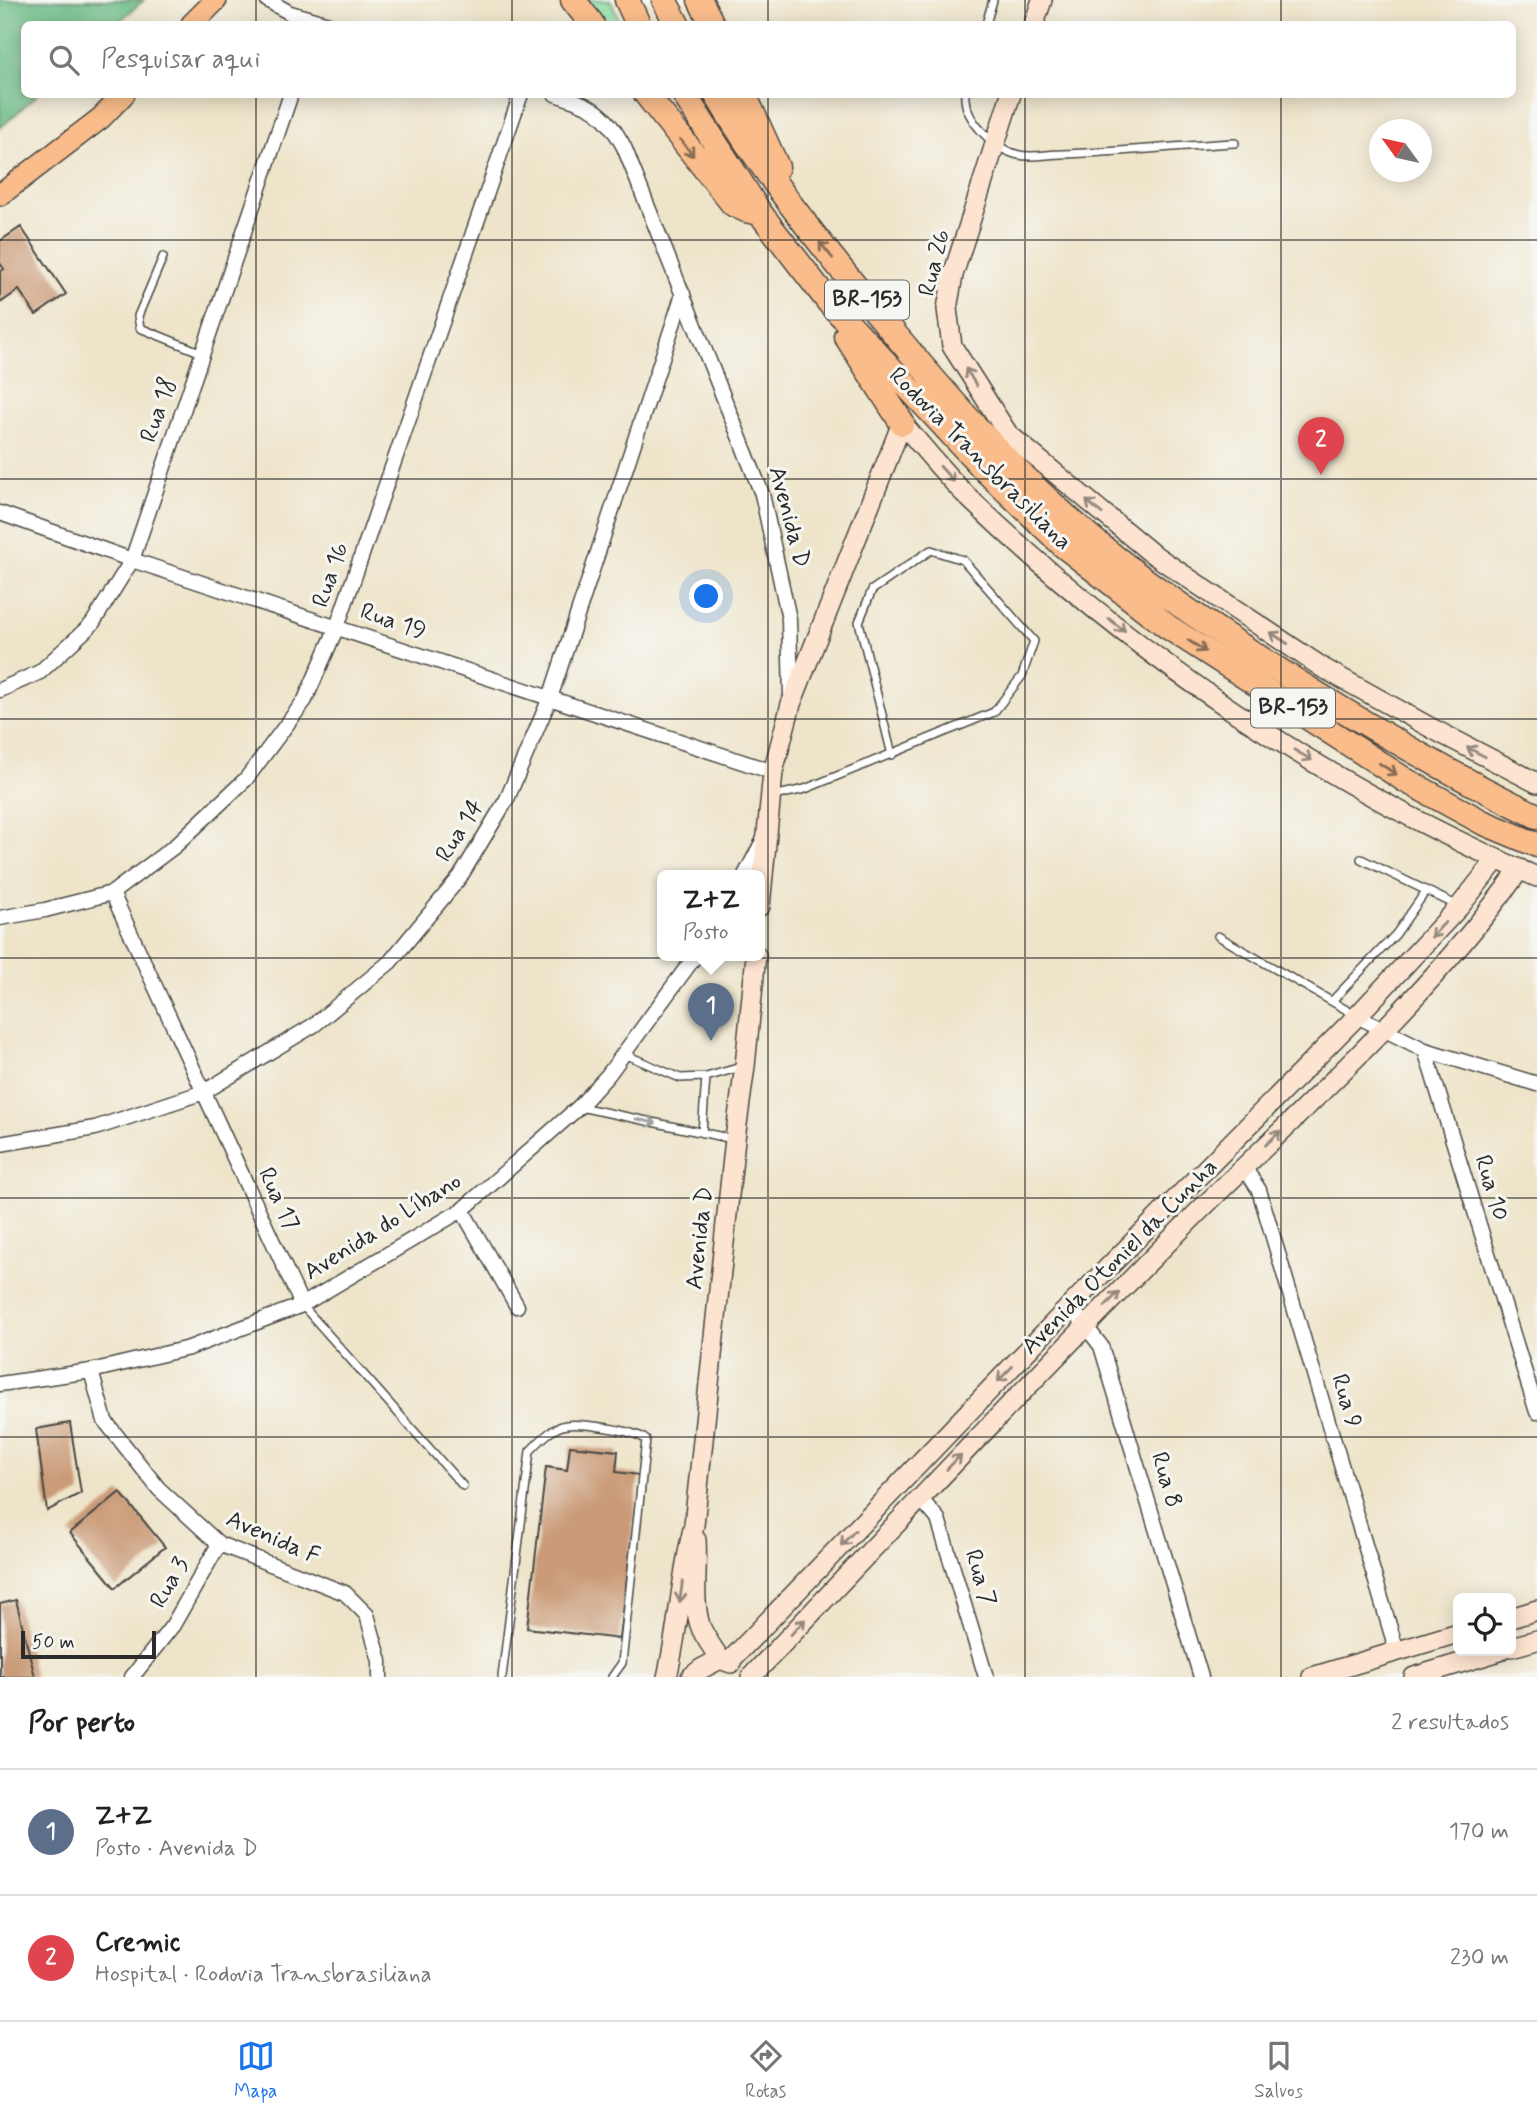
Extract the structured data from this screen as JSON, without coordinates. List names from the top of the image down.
{
  "streets": {
    "highway": ["BR-153", "Rodovia Transbrasiliana"],
    "main road": ["Rua 26", "Avenida D", "Avenida Otoniel da Cunha"],
    "street": [
      "Rua 18",
      "Rua 16",
      "Rua 19",
      "Rua 14",
      "Rua 10",
      "Rua 17",
      "Avenida do Líbano",
      "Rua 9",
      "Rua 8",
      "Avenida F",
      "Rua 7",
      "Rua 3"
    ]
  },
  "crossings": [
    ["Rua 26", "Rodovia Transbrasiliana"],
    ["Rua 18", "Rua 19"],
    ["Rodovia Transbrasiliana", "Avenida Otoniel da Cunha"],
    ["Avenida D", "Rua 19"],
    ["Avenida D", "Rua 14"],
    ["Avenida D", "Avenida Otoniel da Cunha"],
    ["Rua 16", "Rua 19"],
    ["Rua 16", "Rua 17"],
    ["Rua 19", "Rua 14"],
    ["Rua 14", "Rua 17"],
    ["Rua 17", "Avenida do Líbano"],
    ["Avenida do Líbano", "Avenida F"],
    ["Avenida Otoniel da Cunha", "Rua 9"],
    ["Avenida Otoniel da Cunha", "Rua 8"],
    ["Avenida Otoniel da Cunha", "Rua 7"],
    ["Avenida F", "Rua 3"]
  ],
  "scale_bar": "50 m",
  "north": "top left",
  "page": {
    "search": "Pesquisar aqui",
    "pins": ["2", "1"],
    "popup": ["Z+Z", "Posto"],
    "scale": "50 m",
    "heading": ["Por perto", "2 resultados"],
    "list": [
      {
        "mark": "1",
        "name": "Z+Z",
        "note": "Posto · Avenida D",
        "value": "170 m"
      },
      {
        "mark": "2",
        "name": "Cremic",
        "note": "Hospital · Rodovia Transbrasiliana",
        "value": "230 m"
      }
    ],
    "nav": ["Mapa", "Rotas", "Salvos"]
  }
}
